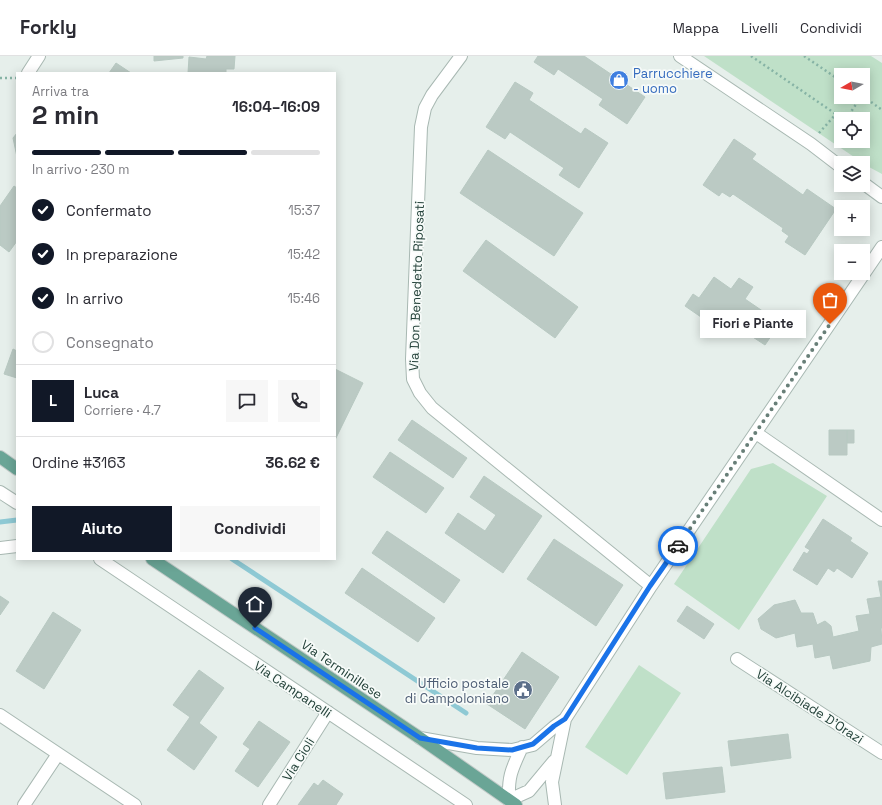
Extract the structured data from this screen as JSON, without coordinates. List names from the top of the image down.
{
  "streets": {
    "main road": ["Via Terminillese"],
    "street": [
      "Via Don Benedetto Riposati",
      "Via Campanelli",
      "Via Alcibiade D'Orazi",
      "Via Cioli"
    ]
  },
  "crossings": [
    ["Via Campanelli", "Via Cioli"]
  ],
  "places": {
    "shop": ["Parrucchiere - uomo"],
    "other": ["Fiori e Piante"],
    "public building": ["Ufficio postale di Campoloniano"]
  },
  "north": "left",
  "page": {
    "header": "Forkly",
    "nav": ["Mappa", "Livelli", "Condividi"],
    "map_buttons": ["+", "−"],
    "heading": ["2 min", "Arriva tra", "16:04–16:09"],
    "panel": [
      "Luca",
      "Corriere · 4.7",
      "Ordine #3163",
      "36.62 €"
    ],
    "bar": "In arrivo · 230 m",
    "list": [
      ["Confermato", "15:37"],
      ["In preparazione", "15:42"],
      ["In arrivo", "15:46"],
      "Consegnato"
    ],
    "bubble": "Fiori e Piante",
    "round": "L",
    "buttons": ["Aiuto", "Condividi"]
  }
}
